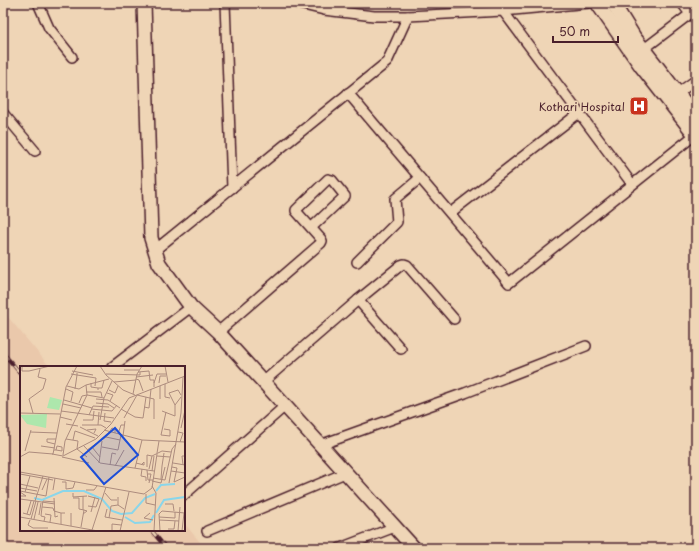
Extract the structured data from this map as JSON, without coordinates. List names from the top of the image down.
{
  "places": {
    "hospital": ["Kothari Hospital"]
  },
  "scale_bar": "50 m"
}
